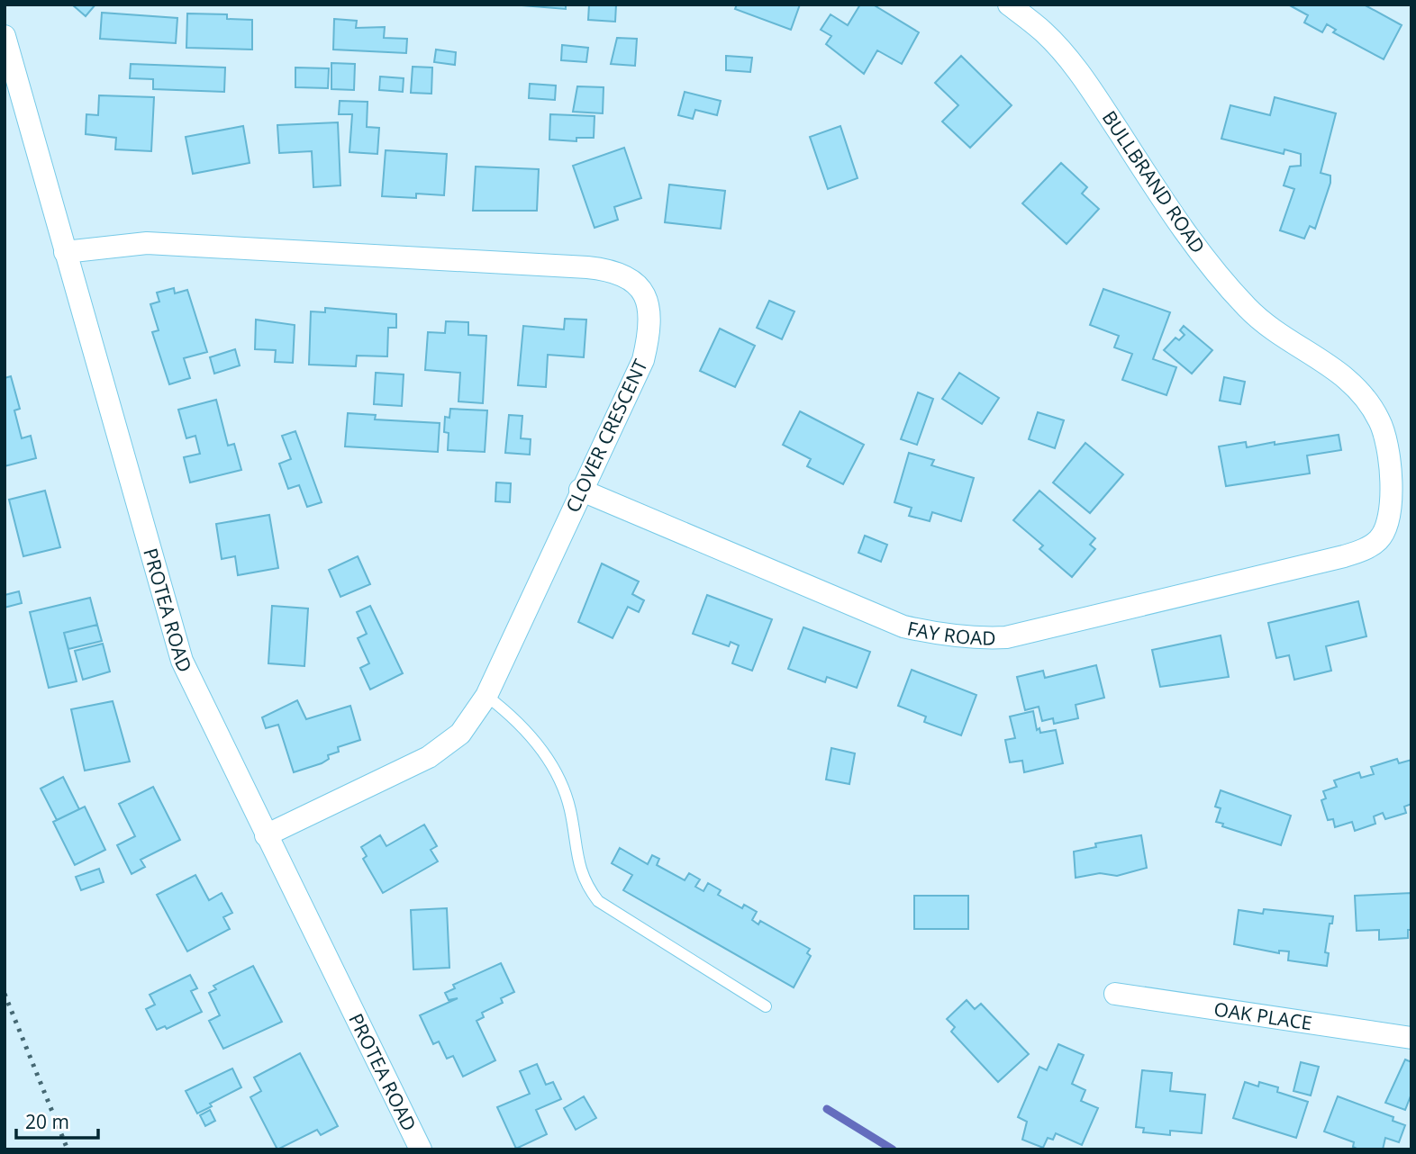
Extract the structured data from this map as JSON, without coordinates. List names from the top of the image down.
{
  "streets": {
    "street": [
      "BULLBRAND ROAD",
      "CLOVER CRESCENT",
      "PROTEA ROAD",
      "FAY ROAD",
      "OAK PLACE"
    ]
  },
  "crossings": [
    ["BULLBRAND ROAD", "FAY ROAD"],
    ["CLOVER CRESCENT", "PROTEA ROAD"],
    ["CLOVER CRESCENT", "FAY ROAD"]
  ],
  "scale_bar": "20 m"
}
